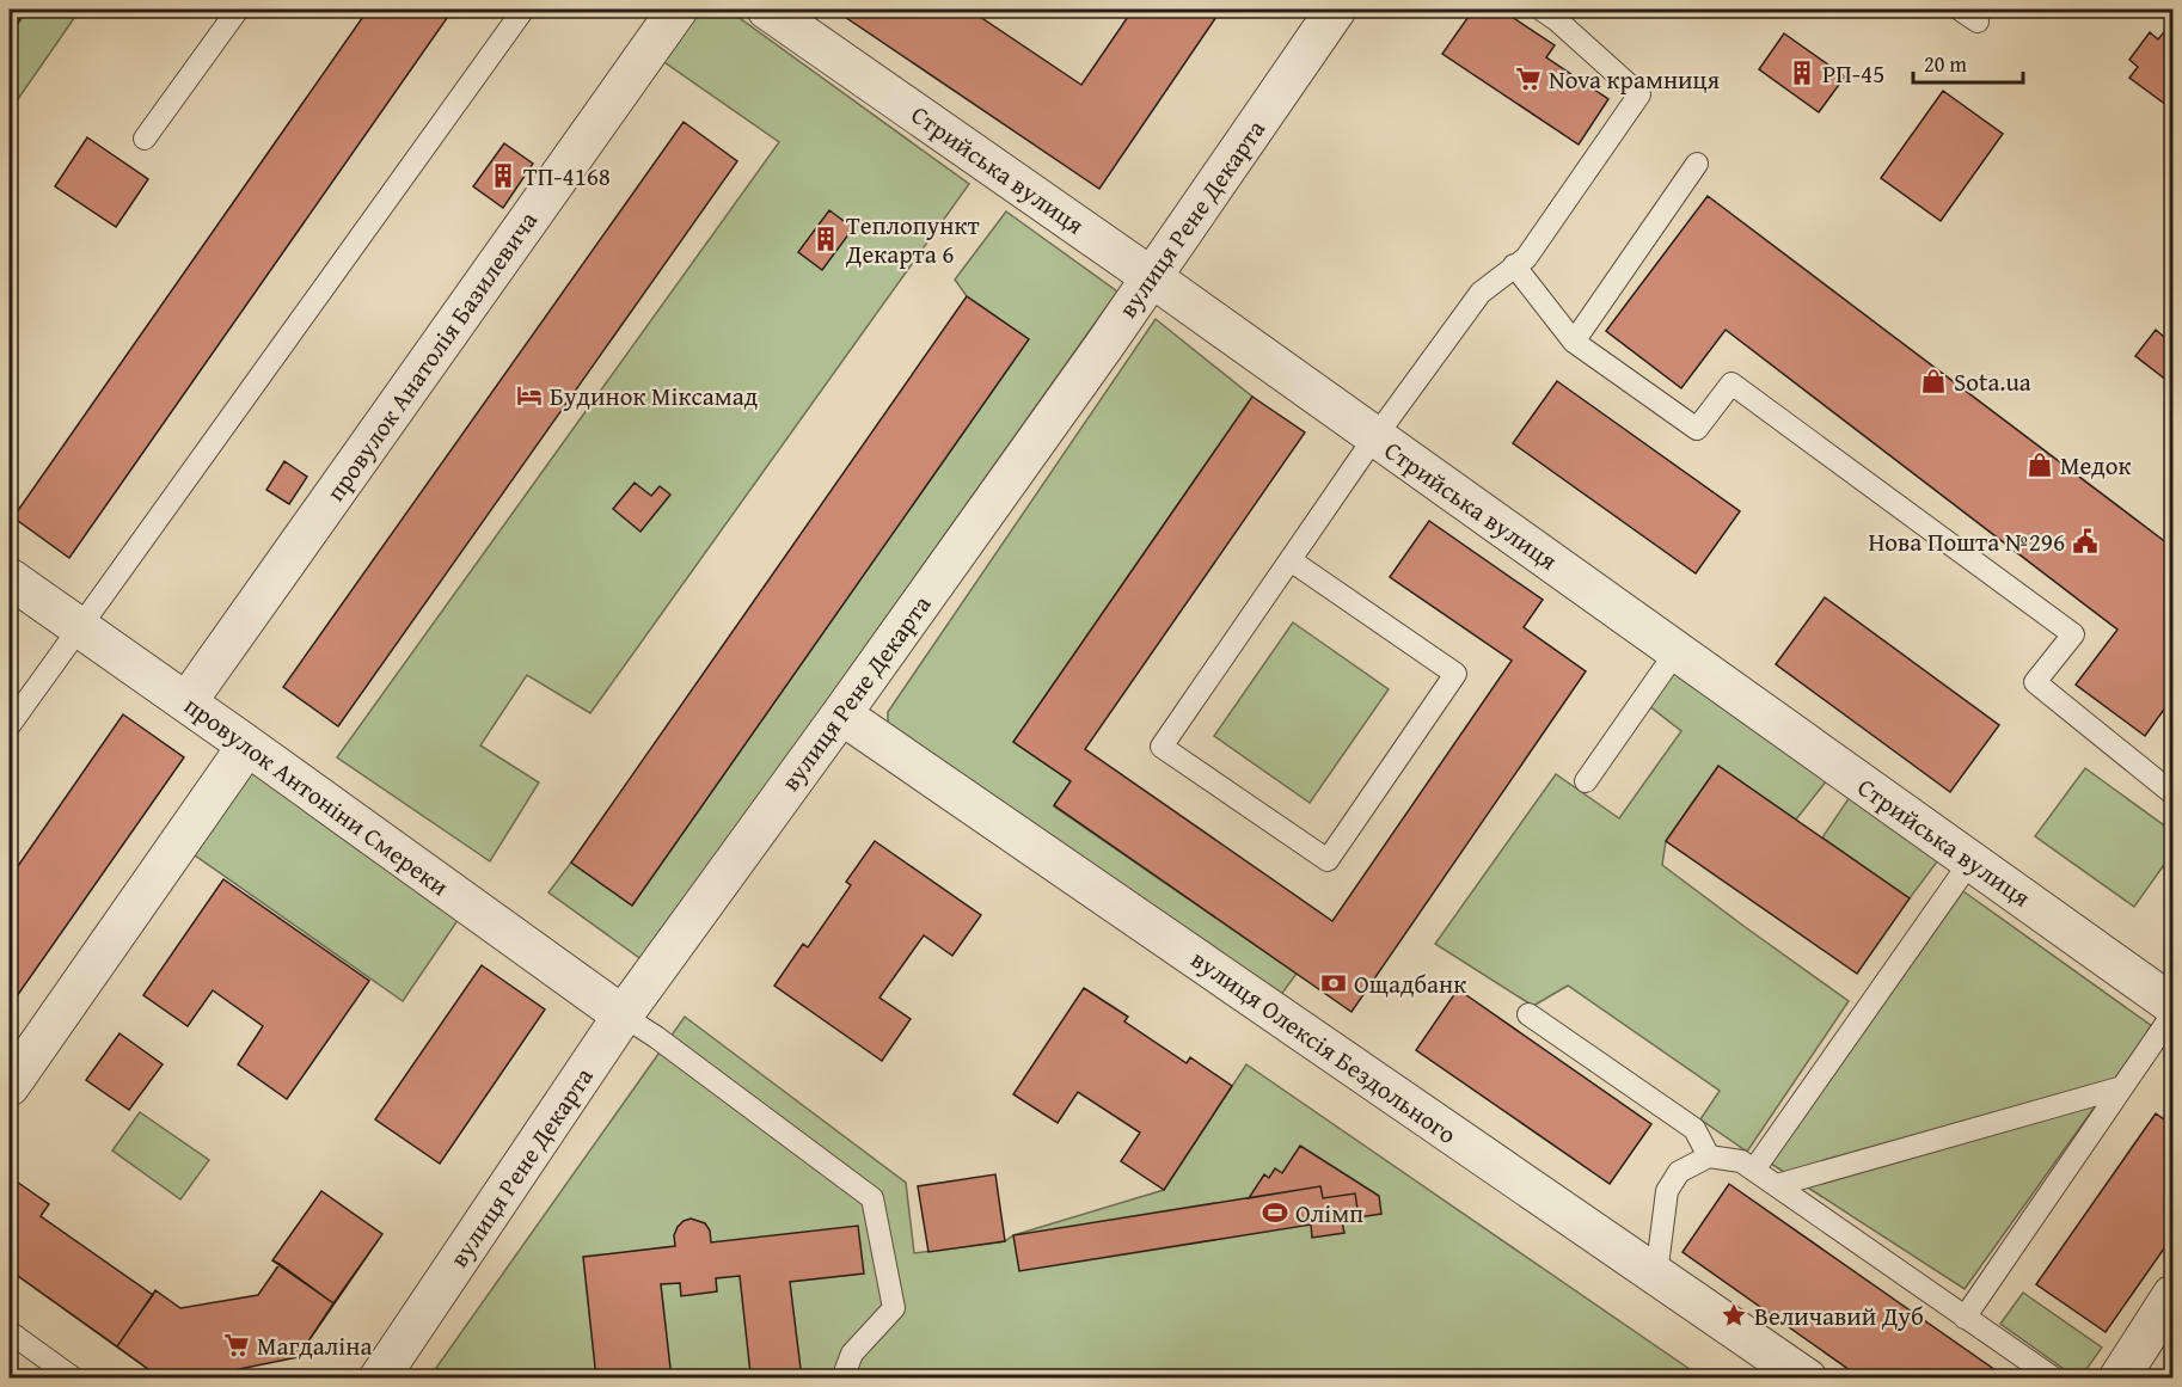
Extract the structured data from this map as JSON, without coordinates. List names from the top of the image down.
{
  "streets": {
    "street": [
      "Стрийська вулиця",
      "вулиця Рене Декарта",
      "провулок Анатолія Базилевича",
      "провулок Антоніни Смереки",
      "вулиця Олексія Бездольного"
    ]
  },
  "crossings": [
    ["Стрийська вулиця", "вулиця Рене Декарта"],
    ["вулиця Рене Декарта", "провулок Антоніни Смереки"],
    ["вулиця Рене Декарта", "вулиця Олексія Бездольного"],
    ["провулок Анатолія Базилевича", "провулок Антоніни Смереки"]
  ],
  "places": {
    "building": ["РП-45", "ТП-4168", "Теплопункт Декарта 6"],
    "supermarket": ["Nova крамниця", "Магдаліна"],
    "shop": ["Sota.ua", "Медок"],
    "hotel": ["Будинок Міксамад"],
    "public building": ["Нова Пошта №296"],
    "bank": ["Ощадбанк"],
    "sports": ["Олімп"],
    "place": ["Величавий Дуб"]
  },
  "scale_bar": "20 m"
}
